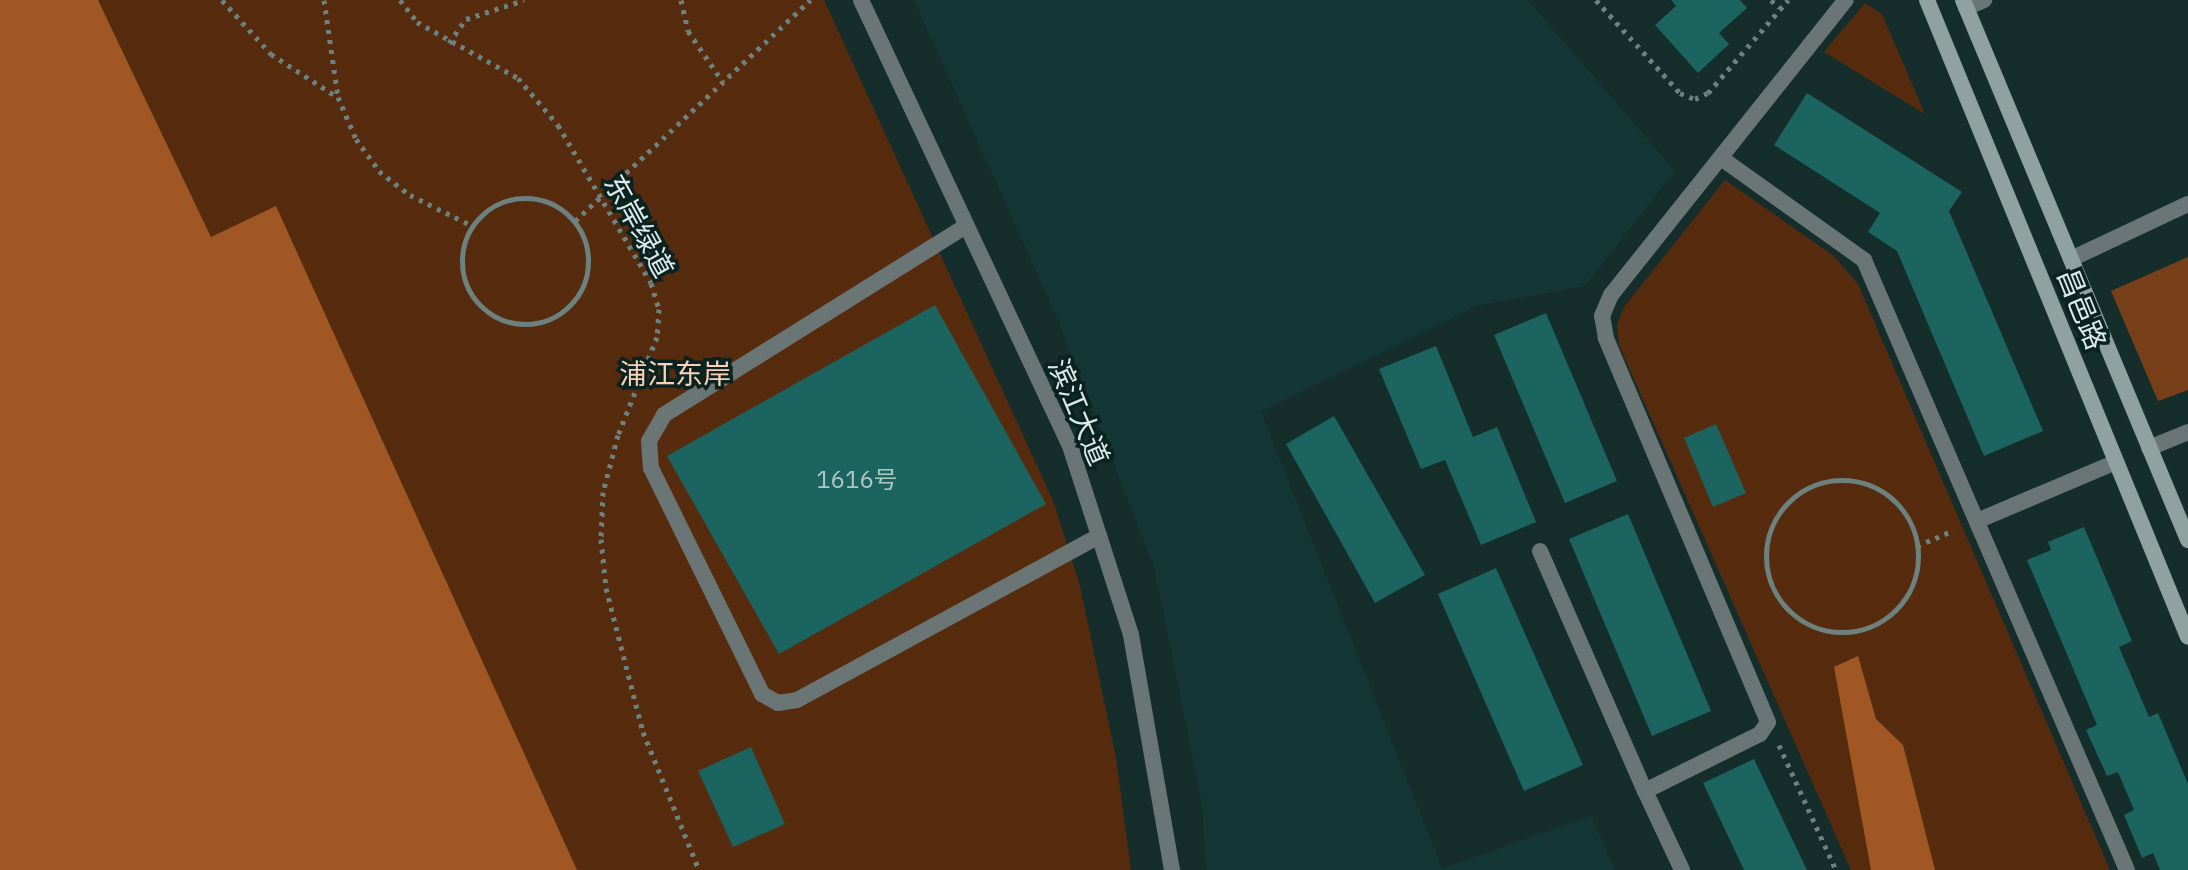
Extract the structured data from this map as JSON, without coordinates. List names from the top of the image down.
{
  "streets": {
    "main road": ["昌邑路"],
    "street": ["滨江大道"],
    "path": ["东岸绿道"]
  },
  "parks": ["浦江东岸"],
  "house_numbers": ["1616号"]
}
